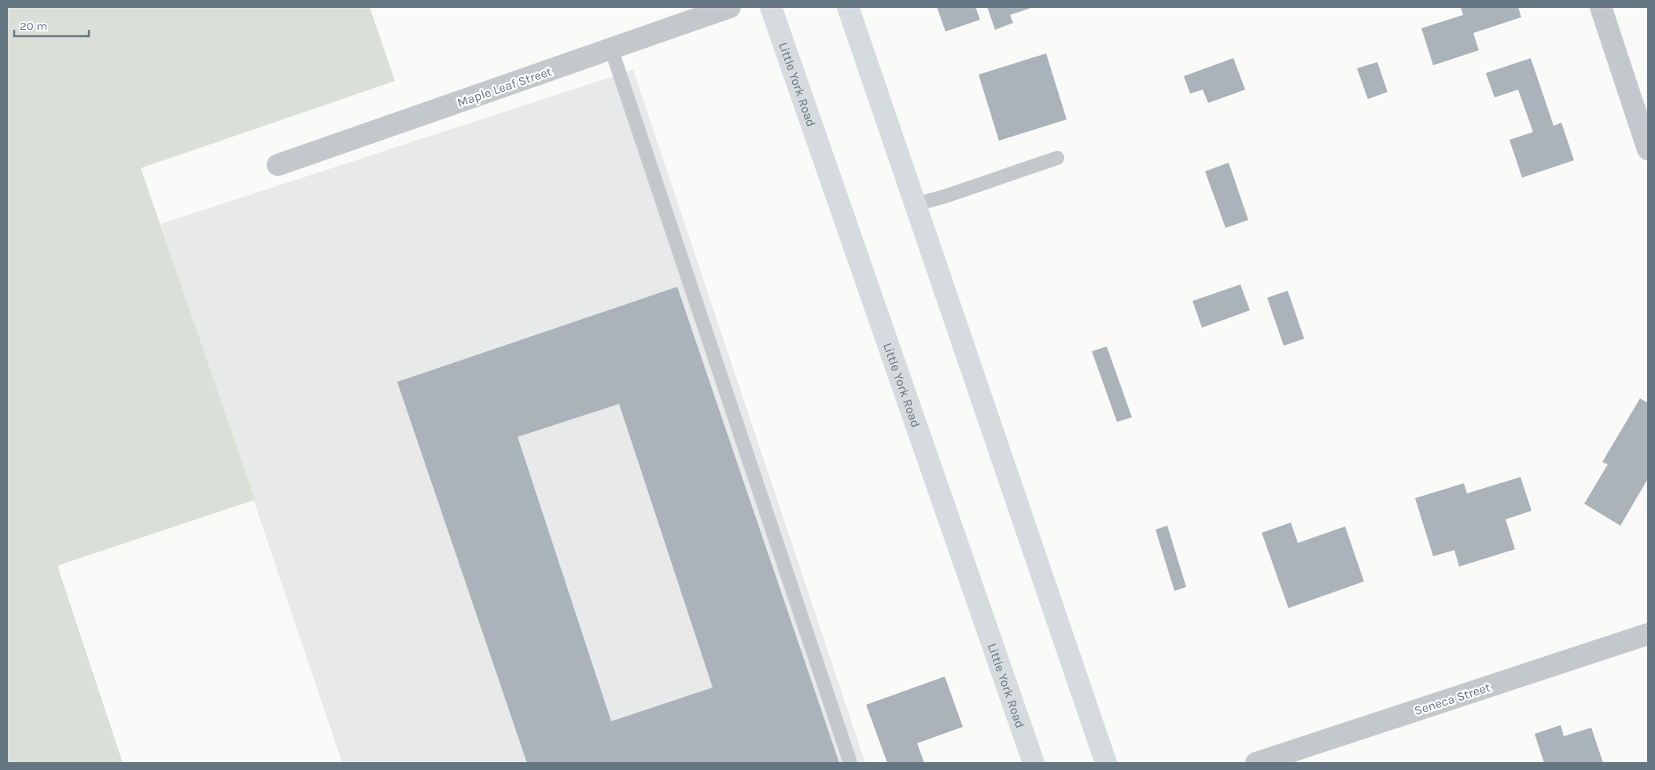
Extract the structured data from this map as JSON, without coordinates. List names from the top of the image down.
{
  "streets": {
    "main road": ["Little York Road"],
    "street": ["Maple Leaf Street", "Seneca Street"]
  },
  "scale_bar": "20 m"
}
